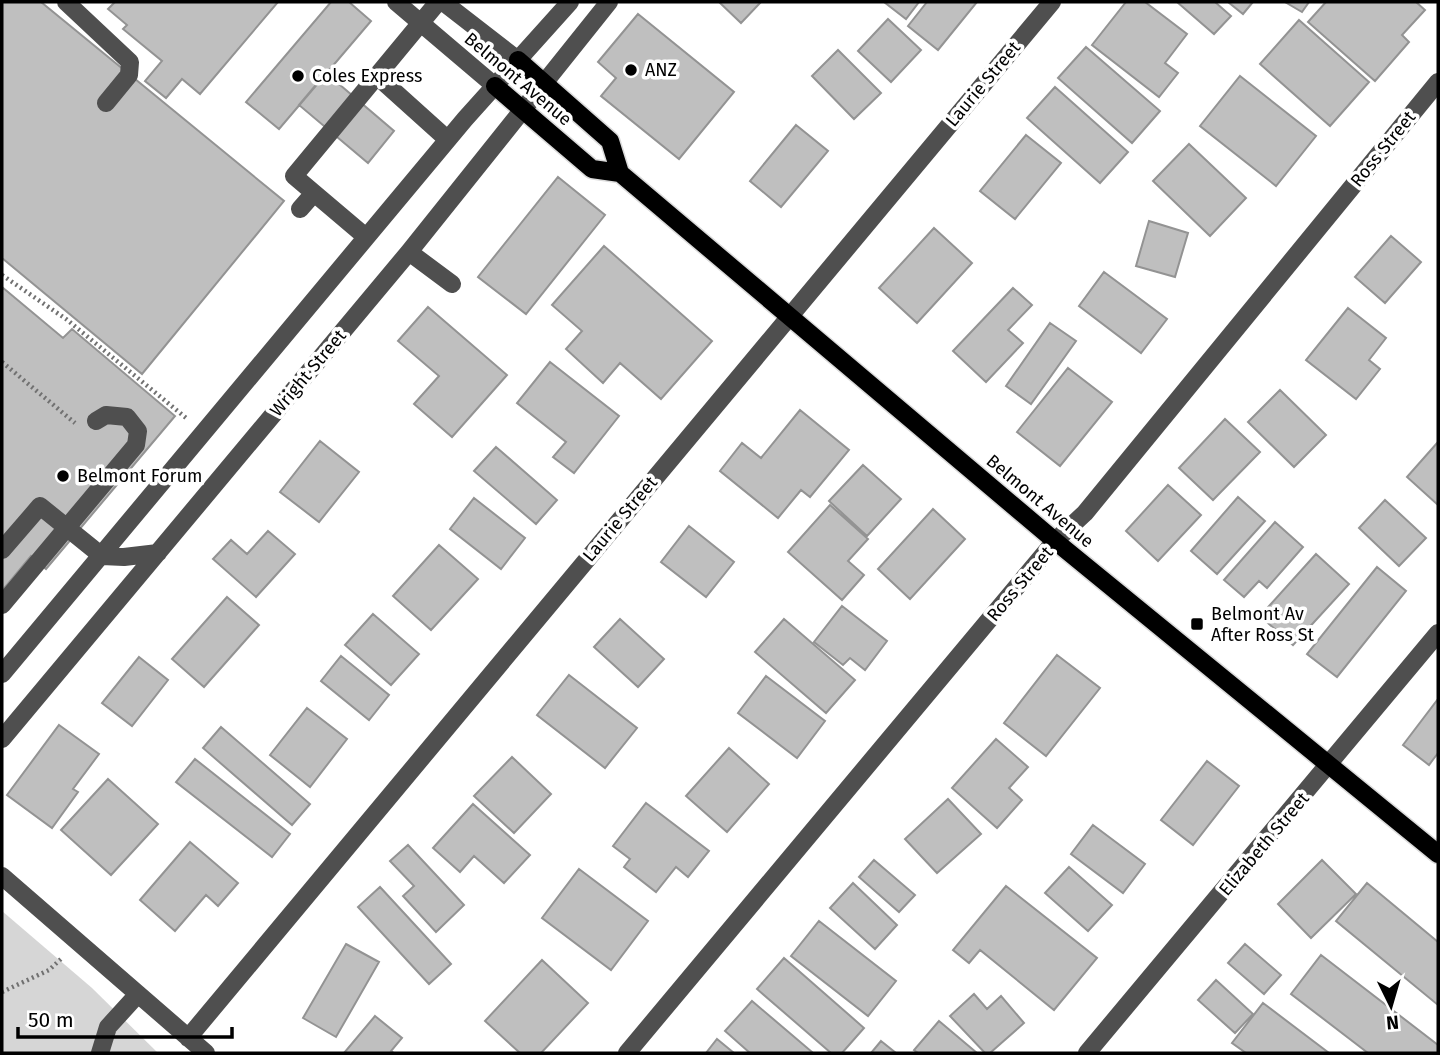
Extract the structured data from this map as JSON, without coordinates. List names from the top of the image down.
{
  "streets": {
    "main road": ["Belmont Avenue"],
    "street": [
      "Laurie Street",
      "Ross Street",
      "Wright Street",
      "Elizabeth Street"
    ]
  },
  "crossings": [
    ["Belmont Avenue", "Laurie Street"],
    ["Belmont Avenue", "Ross Street"],
    ["Belmont Avenue", "Wright Street"],
    ["Belmont Avenue", "Elizabeth Street"]
  ],
  "places": {
    "other": ["ANZ", "Coles Express", "Belmont Forum"],
    "transit": ["Belmont Av After Ross St"]
  },
  "scale_bar": "50 m",
  "north": "bottom"
}
